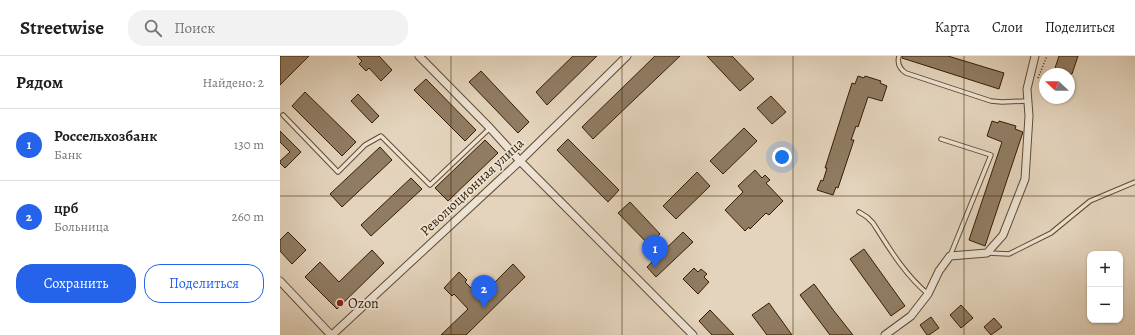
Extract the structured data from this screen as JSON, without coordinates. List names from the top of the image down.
{
  "streets": {
    "street": ["Революционная улица"]
  },
  "places": ["Ozon"],
  "north": "left",
  "page": {
    "header": "Streetwise",
    "search": "Поиск",
    "nav": ["Карта", "Слои", "Поделиться"],
    "heading": ["Рядом", "Найдено: 2"],
    "list": [
      {
        "mark": "1",
        "name": "Россельхозбанк",
        "note": "Банк",
        "value": "130 m"
      },
      {
        "mark": "2",
        "name": "црб",
        "note": "Больница",
        "value": "260 m"
      }
    ],
    "pins": ["1", "2"],
    "map_buttons": ["+", "−"],
    "buttons": ["Сохранить", "Поделиться"]
  }
}
